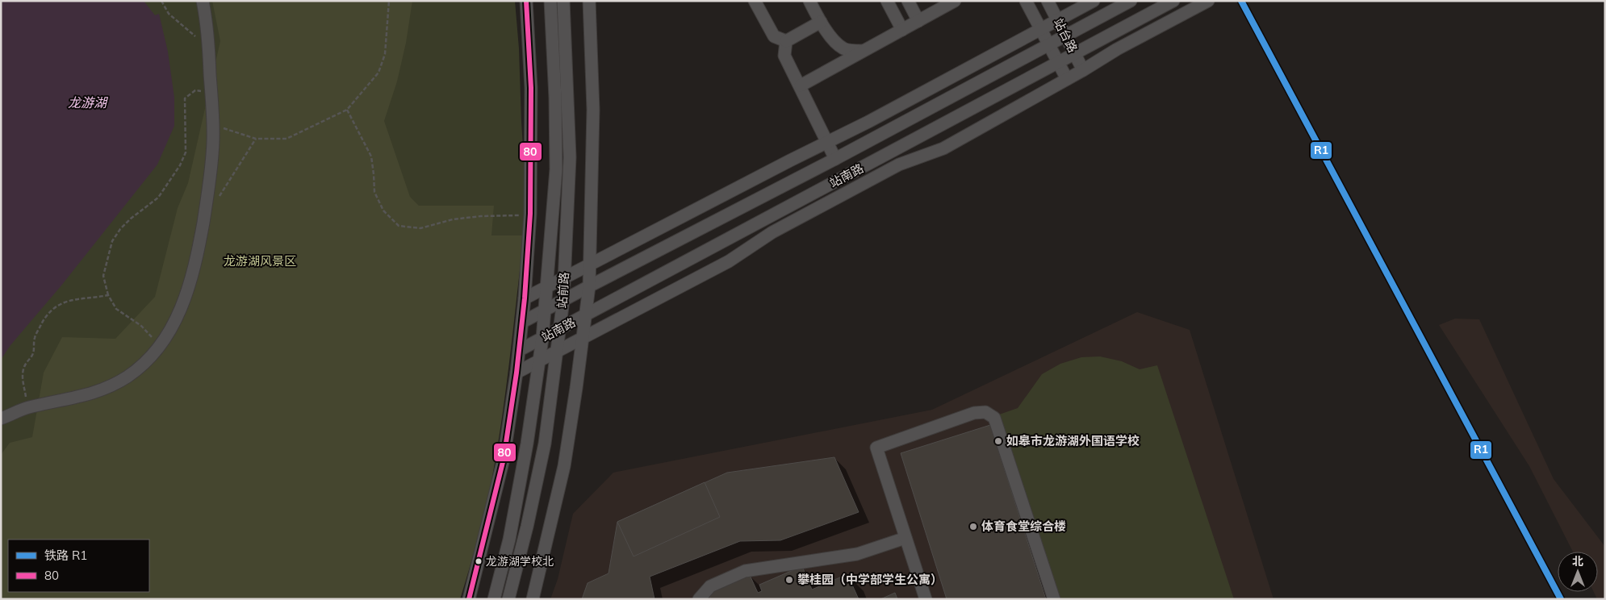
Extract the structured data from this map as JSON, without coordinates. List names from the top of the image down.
{
  "streets": {
    "street": ["站台路", "站南路", "站前路"]
  },
  "crossings": [
    ["站台路", "站南路"],
    ["站南路", "站前路"]
  ],
  "water": ["龙游湖"],
  "parks": ["龙游湖风景区"],
  "places": [
    "如皋市龙游湖外国语学校",
    "体育食堂综合楼",
    "龙游湖学校北",
    "攀桂园（中学部学生公寓）"
  ],
  "lines": ["rail line R1", "transit line 80"],
  "legend": ["铁路 R1", "80"],
  "north": "top"
}
